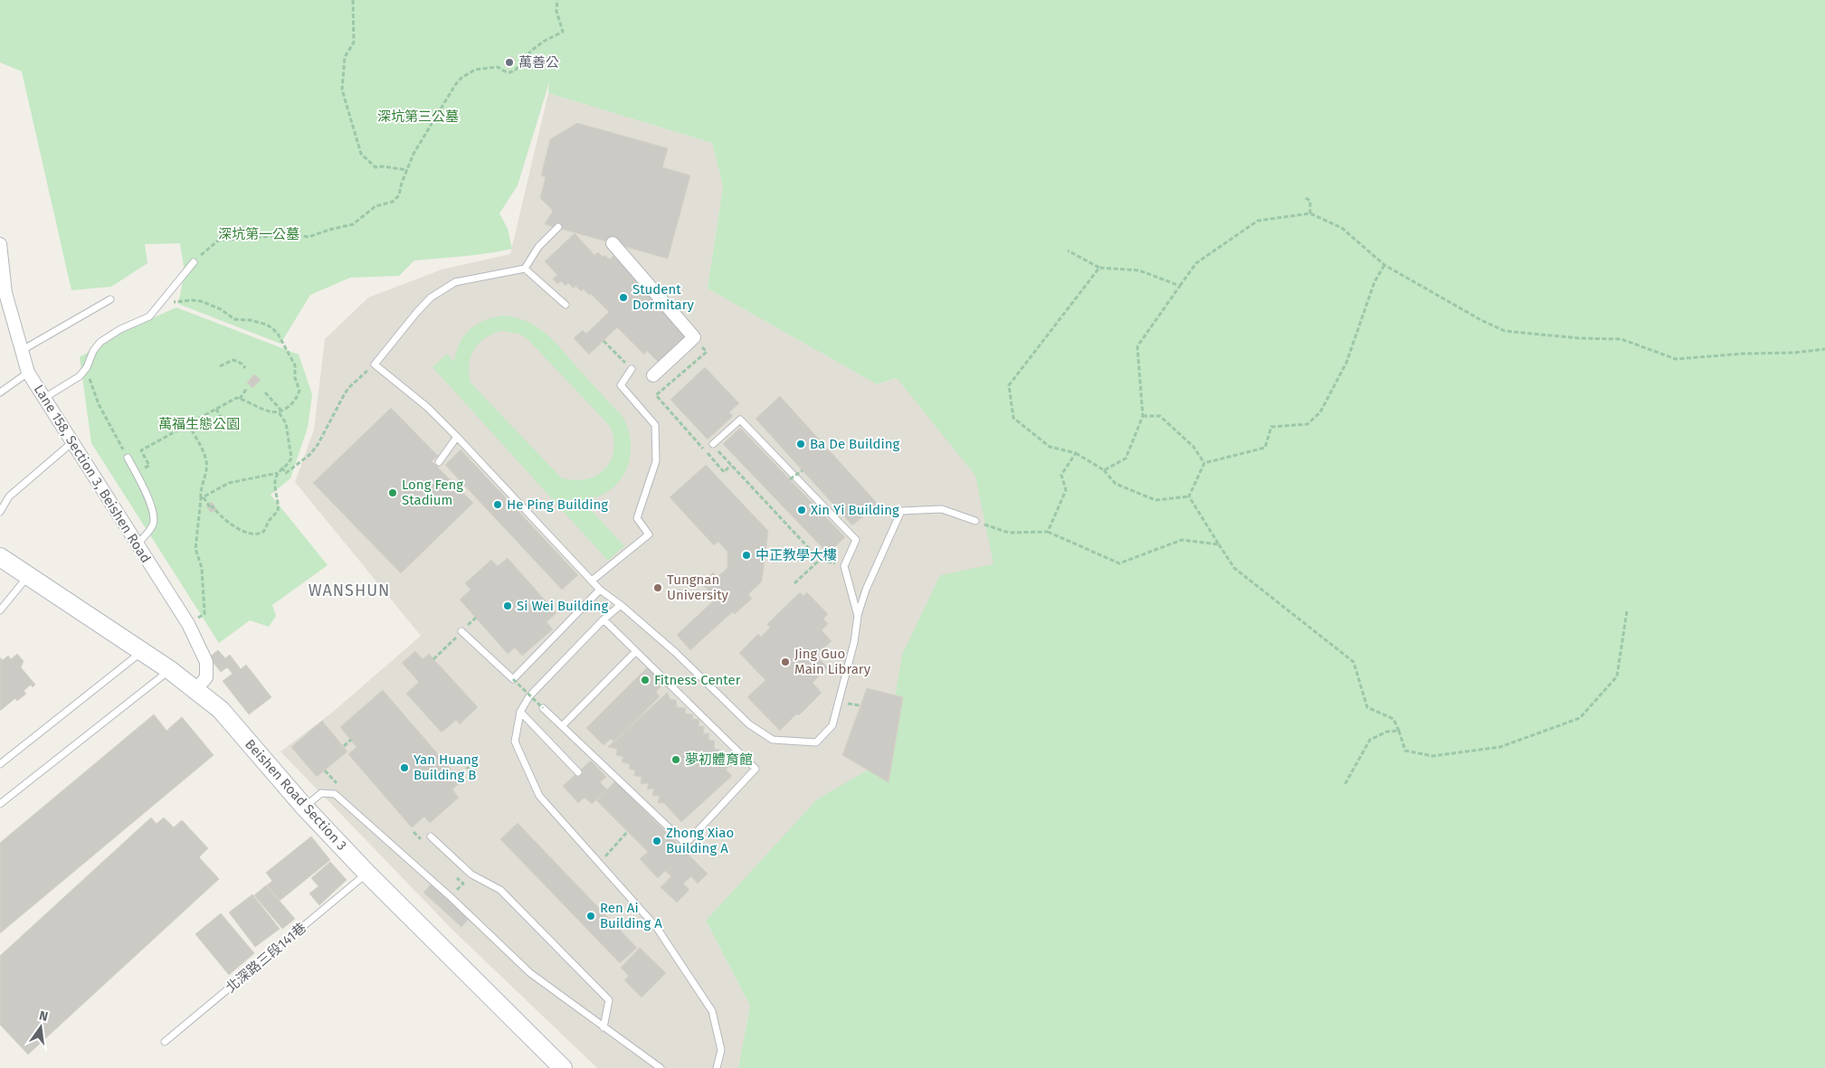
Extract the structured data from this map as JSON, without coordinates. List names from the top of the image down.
{
  "streets": {
    "main road": ["Beishen Road Section 3"],
    "street": ["Lane 158, Section 3, Beishen Road"],
    "lane": ["北深路三段141巷"]
  },
  "crossings": [
    ["Lane 158, Section 3, Beishen Road", "Beishen Road Section 3"],
    ["Beishen Road Section 3", "北深路三段141巷"]
  ],
  "districts": ["WANSHUN"],
  "parks": ["深坑第三公墓", "深坑第一公墓", "萬福生態公園"],
  "places": [
    "萬善公",
    "Student Dormitary",
    "Ba De Building",
    "Long Feng Stadium",
    "He Ping Building",
    "Xin Yi Building",
    "中正教學大樓",
    "Tungnan University",
    "Si Wei Building",
    "Jing Guo Main Library",
    "Fitness Center",
    "夢初體育館",
    "Yan Huang Building B",
    "Zhong Xiao Building A",
    "Ren Ai Building A"
  ],
  "north": "top"
}
